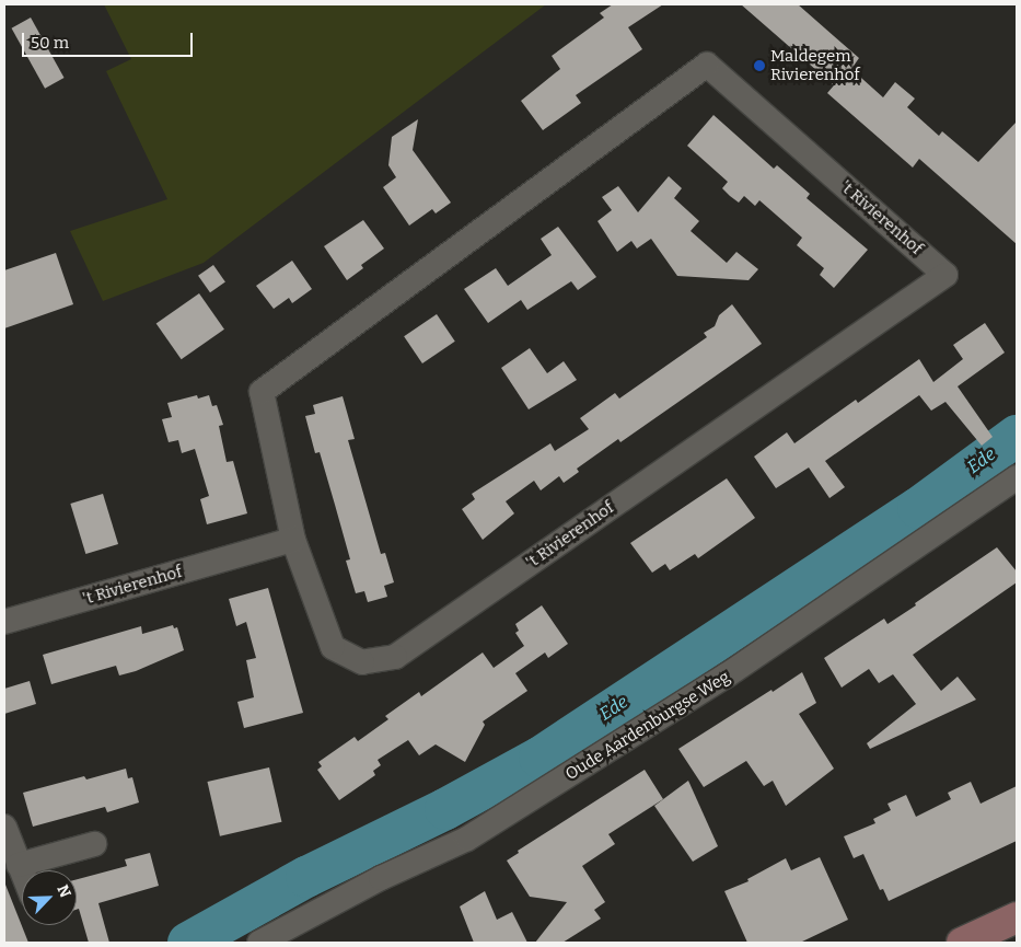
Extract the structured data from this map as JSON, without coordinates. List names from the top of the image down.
{
  "streets": {
    "street": ["'t Rivierenhof", "Oude Aardenburgse Weg"]
  },
  "water": ["Ede"],
  "places": ["Maldegem Rivierenhof"],
  "scale_bar": "50 m",
  "north": "top right"
}
